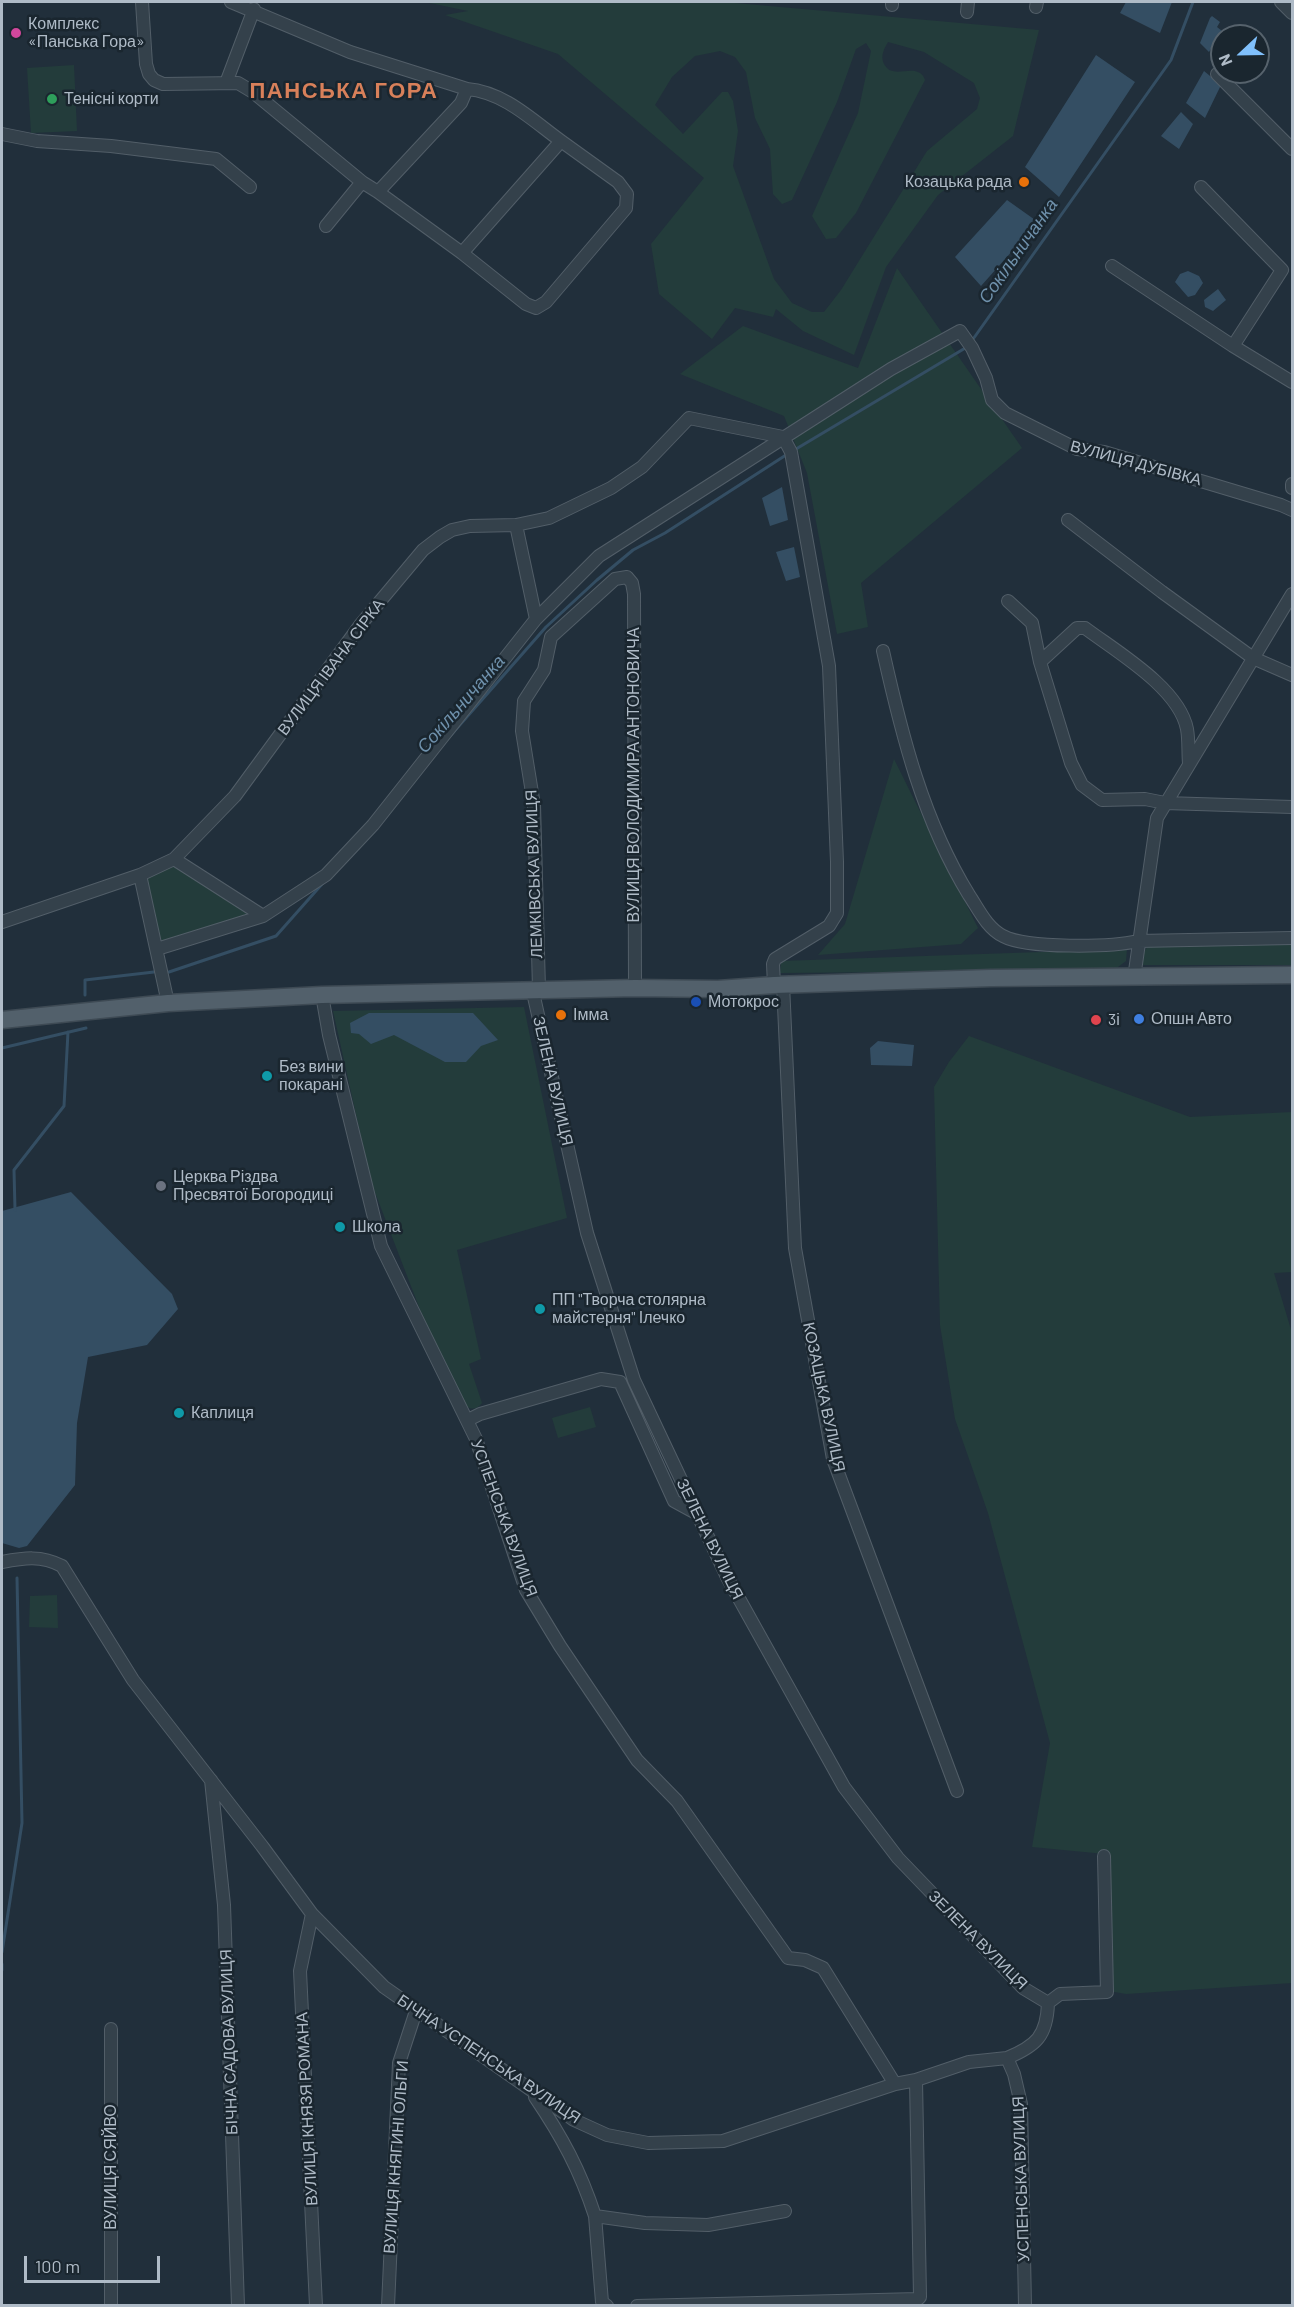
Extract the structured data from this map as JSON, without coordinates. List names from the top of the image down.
{
  "streets": {
    "street": [
      "ВУЛИЦЯ ДУБІВКА",
      "ВУЛИЦЯ ІВАНА СІРКА",
      "ВУЛИЦЯ ВОЛОДИМИРА АНТОНОВИЧА",
      "ЛЕМКІВСЬКА ВУЛИЦЯ",
      "ЗЕЛЕНА ВУЛИЦЯ",
      "КОЗАЦЬКА ВУЛИЦЯ",
      "УСПЕНСЬКА ВУЛИЦЯ",
      "БІЧНА САДОВА ВУЛИЦЯ",
      "БІЧНА УСПЕНСЬКА ВУЛИЦЯ",
      "ВУЛИЦЯ КНЯЗЯ РОМАНА",
      "ВУЛИЦЯ КНЯГИНІ ОЛЬГИ",
      "ВУЛИЦЯ СЯЙВО"
    ]
  },
  "crossings": [
    ["ВУЛИЦЯ ДУБІВКА", "ВУЛИЦЯ ІВАНА СІРКА"],
    ["ВУЛИЦЯ ДУБІВКА", "КОЗАЦЬКА ВУЛИЦЯ"],
    ["ВУЛИЦЯ ІВАНА СІРКА", "КОЗАЦЬКА ВУЛИЦЯ"],
    ["ВУЛИЦЯ ВОЛОДИМИРА АНТОНОВИЧА", "ЛЕМКІВСЬКА ВУЛИЦЯ"],
    ["ЛЕМКІВСЬКА ВУЛИЦЯ", "ЗЕЛЕНА ВУЛИЦЯ"],
    ["УСПЕНСЬКА ВУЛИЦЯ", "БІЧНА УСПЕНСЬКА ВУЛИЦЯ"],
    ["БІЧНА УСПЕНСЬКА ВУЛИЦЯ", "ВУЛИЦЯ КНЯЗЯ РОМАНА"],
    ["БІЧНА УСПЕНСЬКА ВУЛИЦЯ", "ВУЛИЦЯ КНЯГИНІ ОЛЬГИ"]
  ],
  "districts": ["ПАНСЬКА ГОРА"],
  "water": ["Сокільничанка"],
  "places": [
    "Комплекс «Панська Гора»",
    "Тенісні корти",
    "Козацька рада",
    "Мотокрос",
    "Імма",
    "Опшн Авто",
    "3і",
    "Без вини покарані",
    "Церква Різдва Пресвятої Богородиці",
    "Школа",
    "ПП \"Творча столярна майстерня\" Ілечко",
    "Каплиця"
  ],
  "scale_bar": "100 m",
  "north": "left"
}
